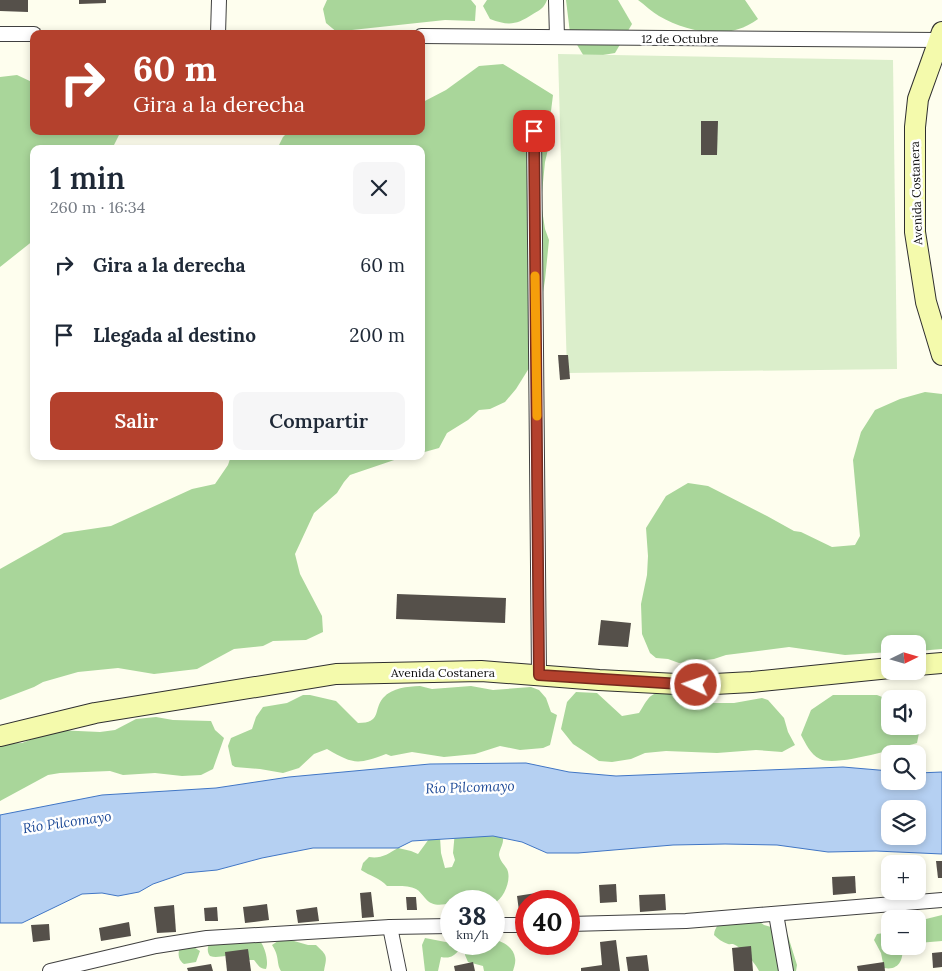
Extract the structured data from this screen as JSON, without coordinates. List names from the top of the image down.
{
  "streets": {
    "street": ["12 de Octubre", "Avenida Costanera"]
  },
  "crossings": [
    ["12 de Octubre", "Avenida Costanera"]
  ],
  "water": ["Río Pilcomayo"],
  "north": "right",
  "page": {
    "turn": ["60 m", "Gira a la derecha"],
    "heading": ["1 min", "260 m · 16:34"],
    "list": [
      {
        "name": "Gira a la derecha",
        "value": "60 m"
      },
      {
        "name": "Llegada al destino",
        "value": "200 m"
      }
    ],
    "buttons": ["Salir", "Compartir"],
    "map_buttons": ["+", "−"],
    "speed": "38 km/h",
    "limit": "40"
  }
}
